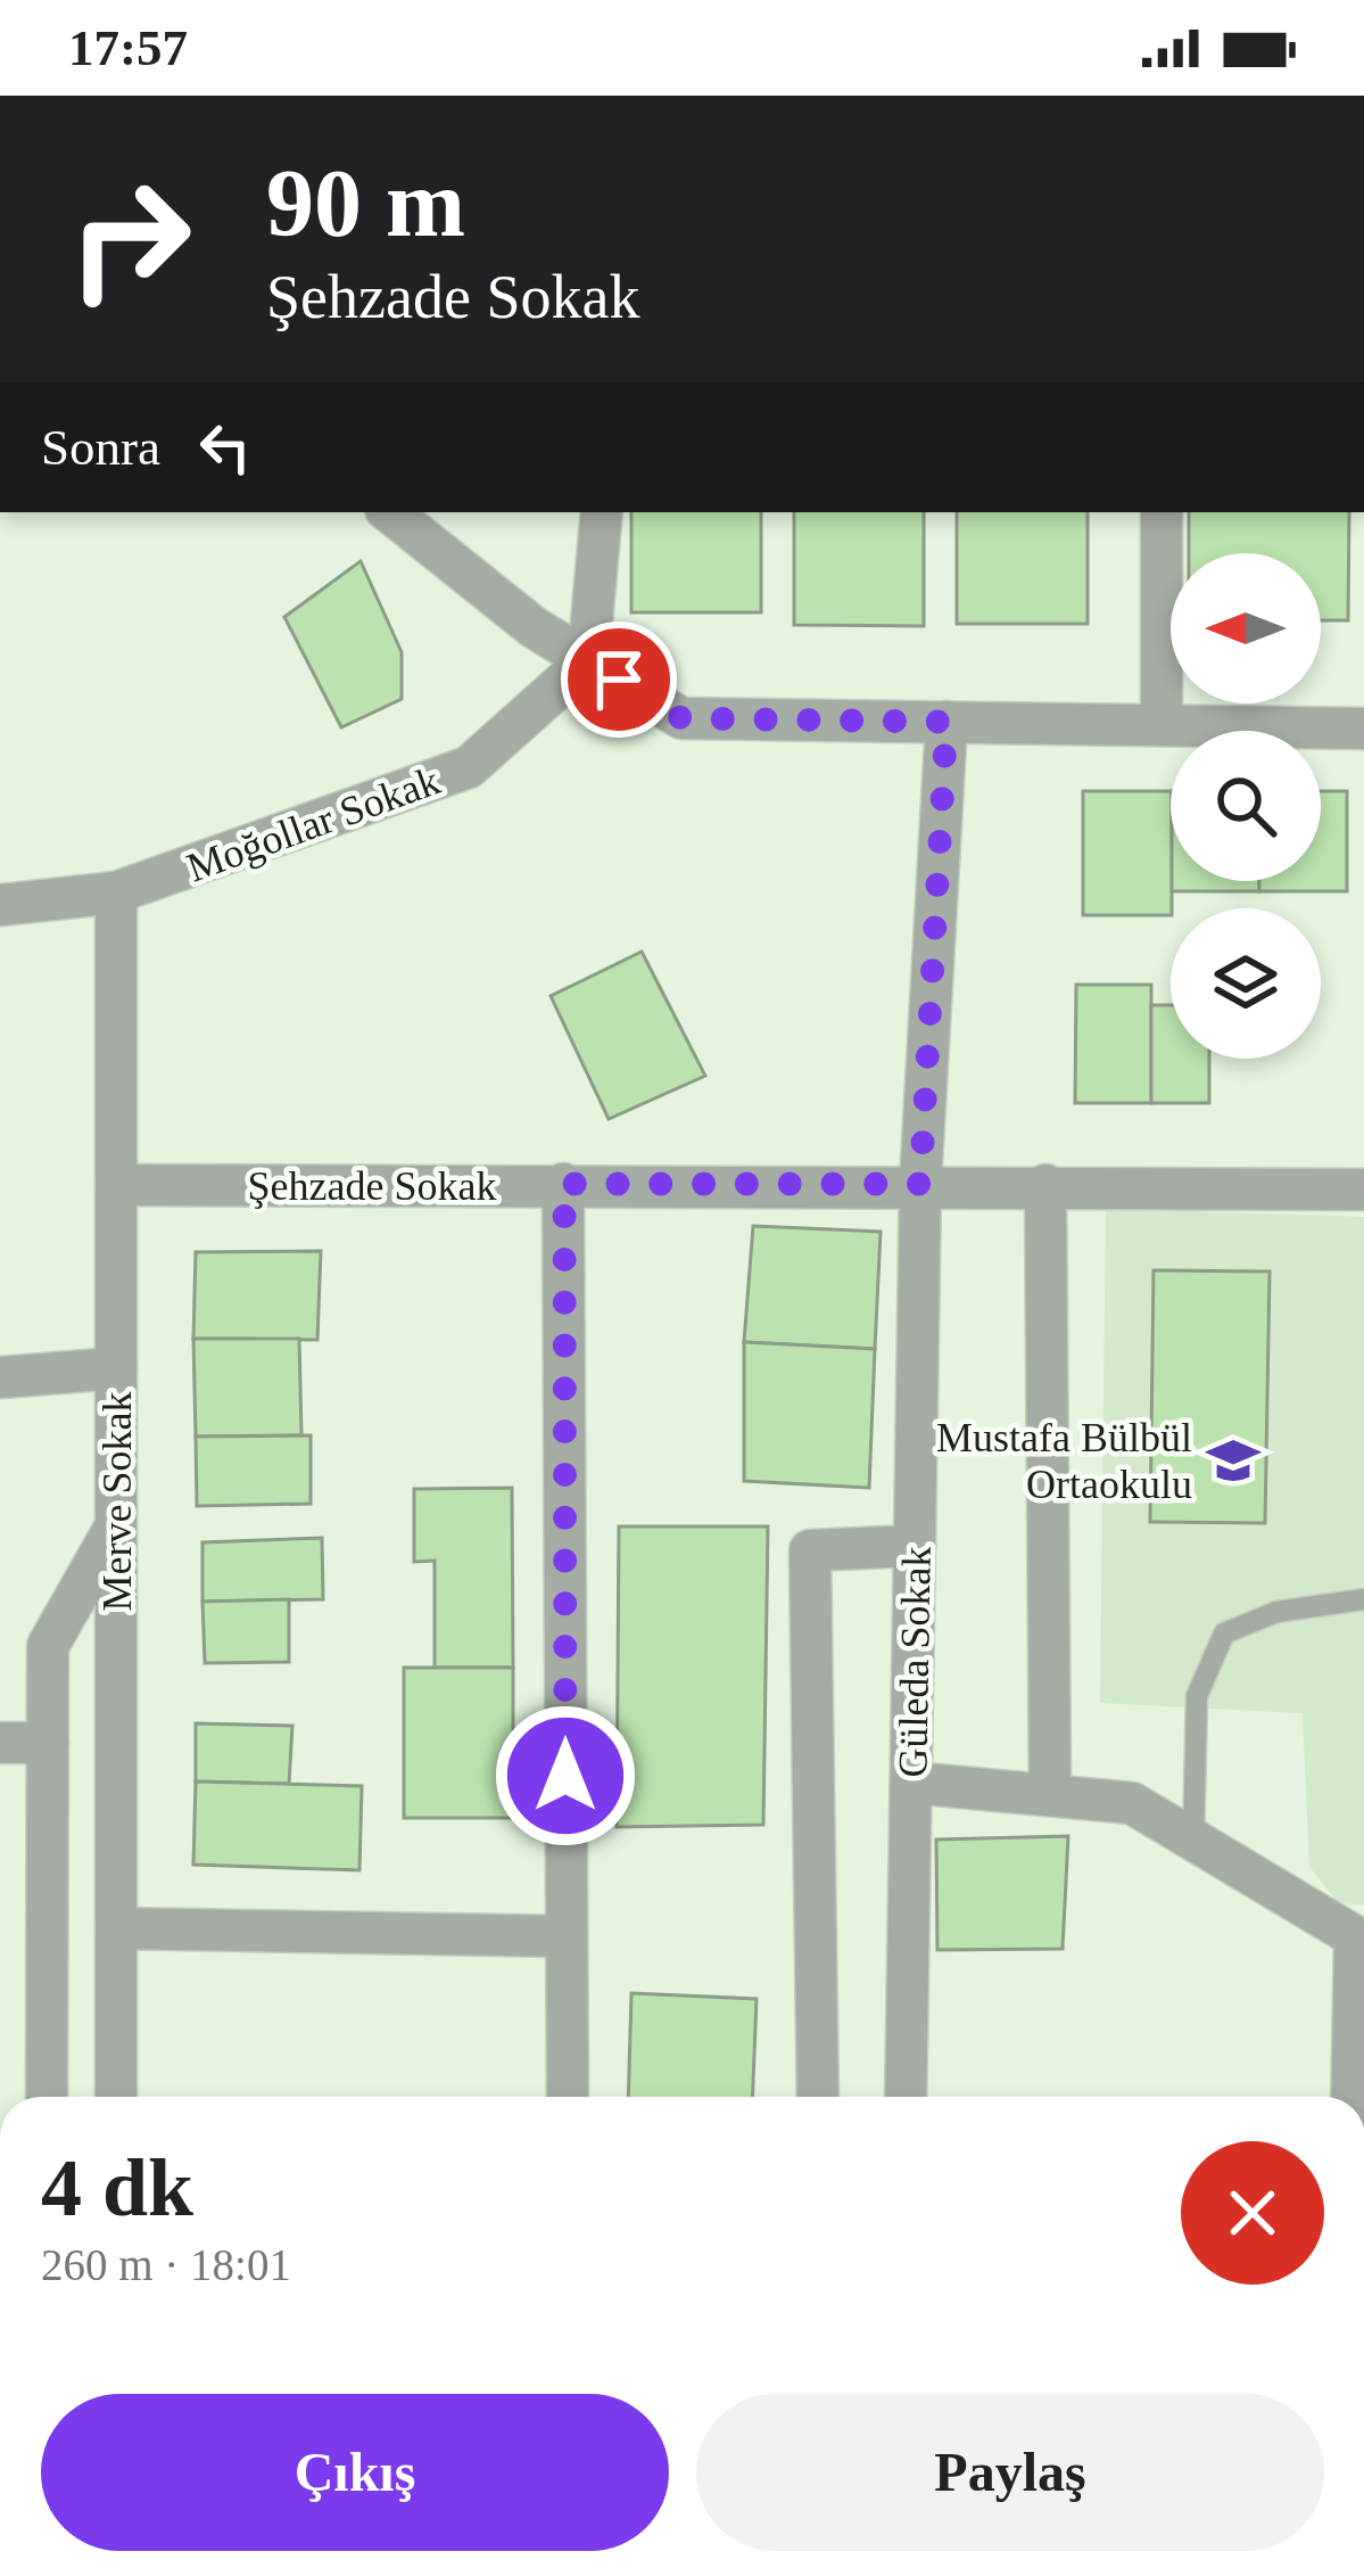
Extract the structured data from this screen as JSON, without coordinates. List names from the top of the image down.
{
  "streets": {
    "street": [
      "Moğollar Sokak",
      "Şehzade Sokak",
      "Merve Sokak",
      "Güleda Sokak"
    ]
  },
  "crossings": [
    ["Moğollar Sokak", "Merve Sokak"],
    ["Şehzade Sokak", "Merve Sokak"],
    ["Şehzade Sokak", "Güleda Sokak"]
  ],
  "places": {
    "school or university": ["Mustafa Bülbül Ortaokulu"]
  },
  "north": "left",
  "page": {
    "status": "17:57",
    "turn": ["90 m", "Şehzade Sokak"],
    "then": "Sonra",
    "heading": ["4 dk", "260 m · 18:01"],
    "buttons": ["Çıkış", "Paylaş"]
  }
}
